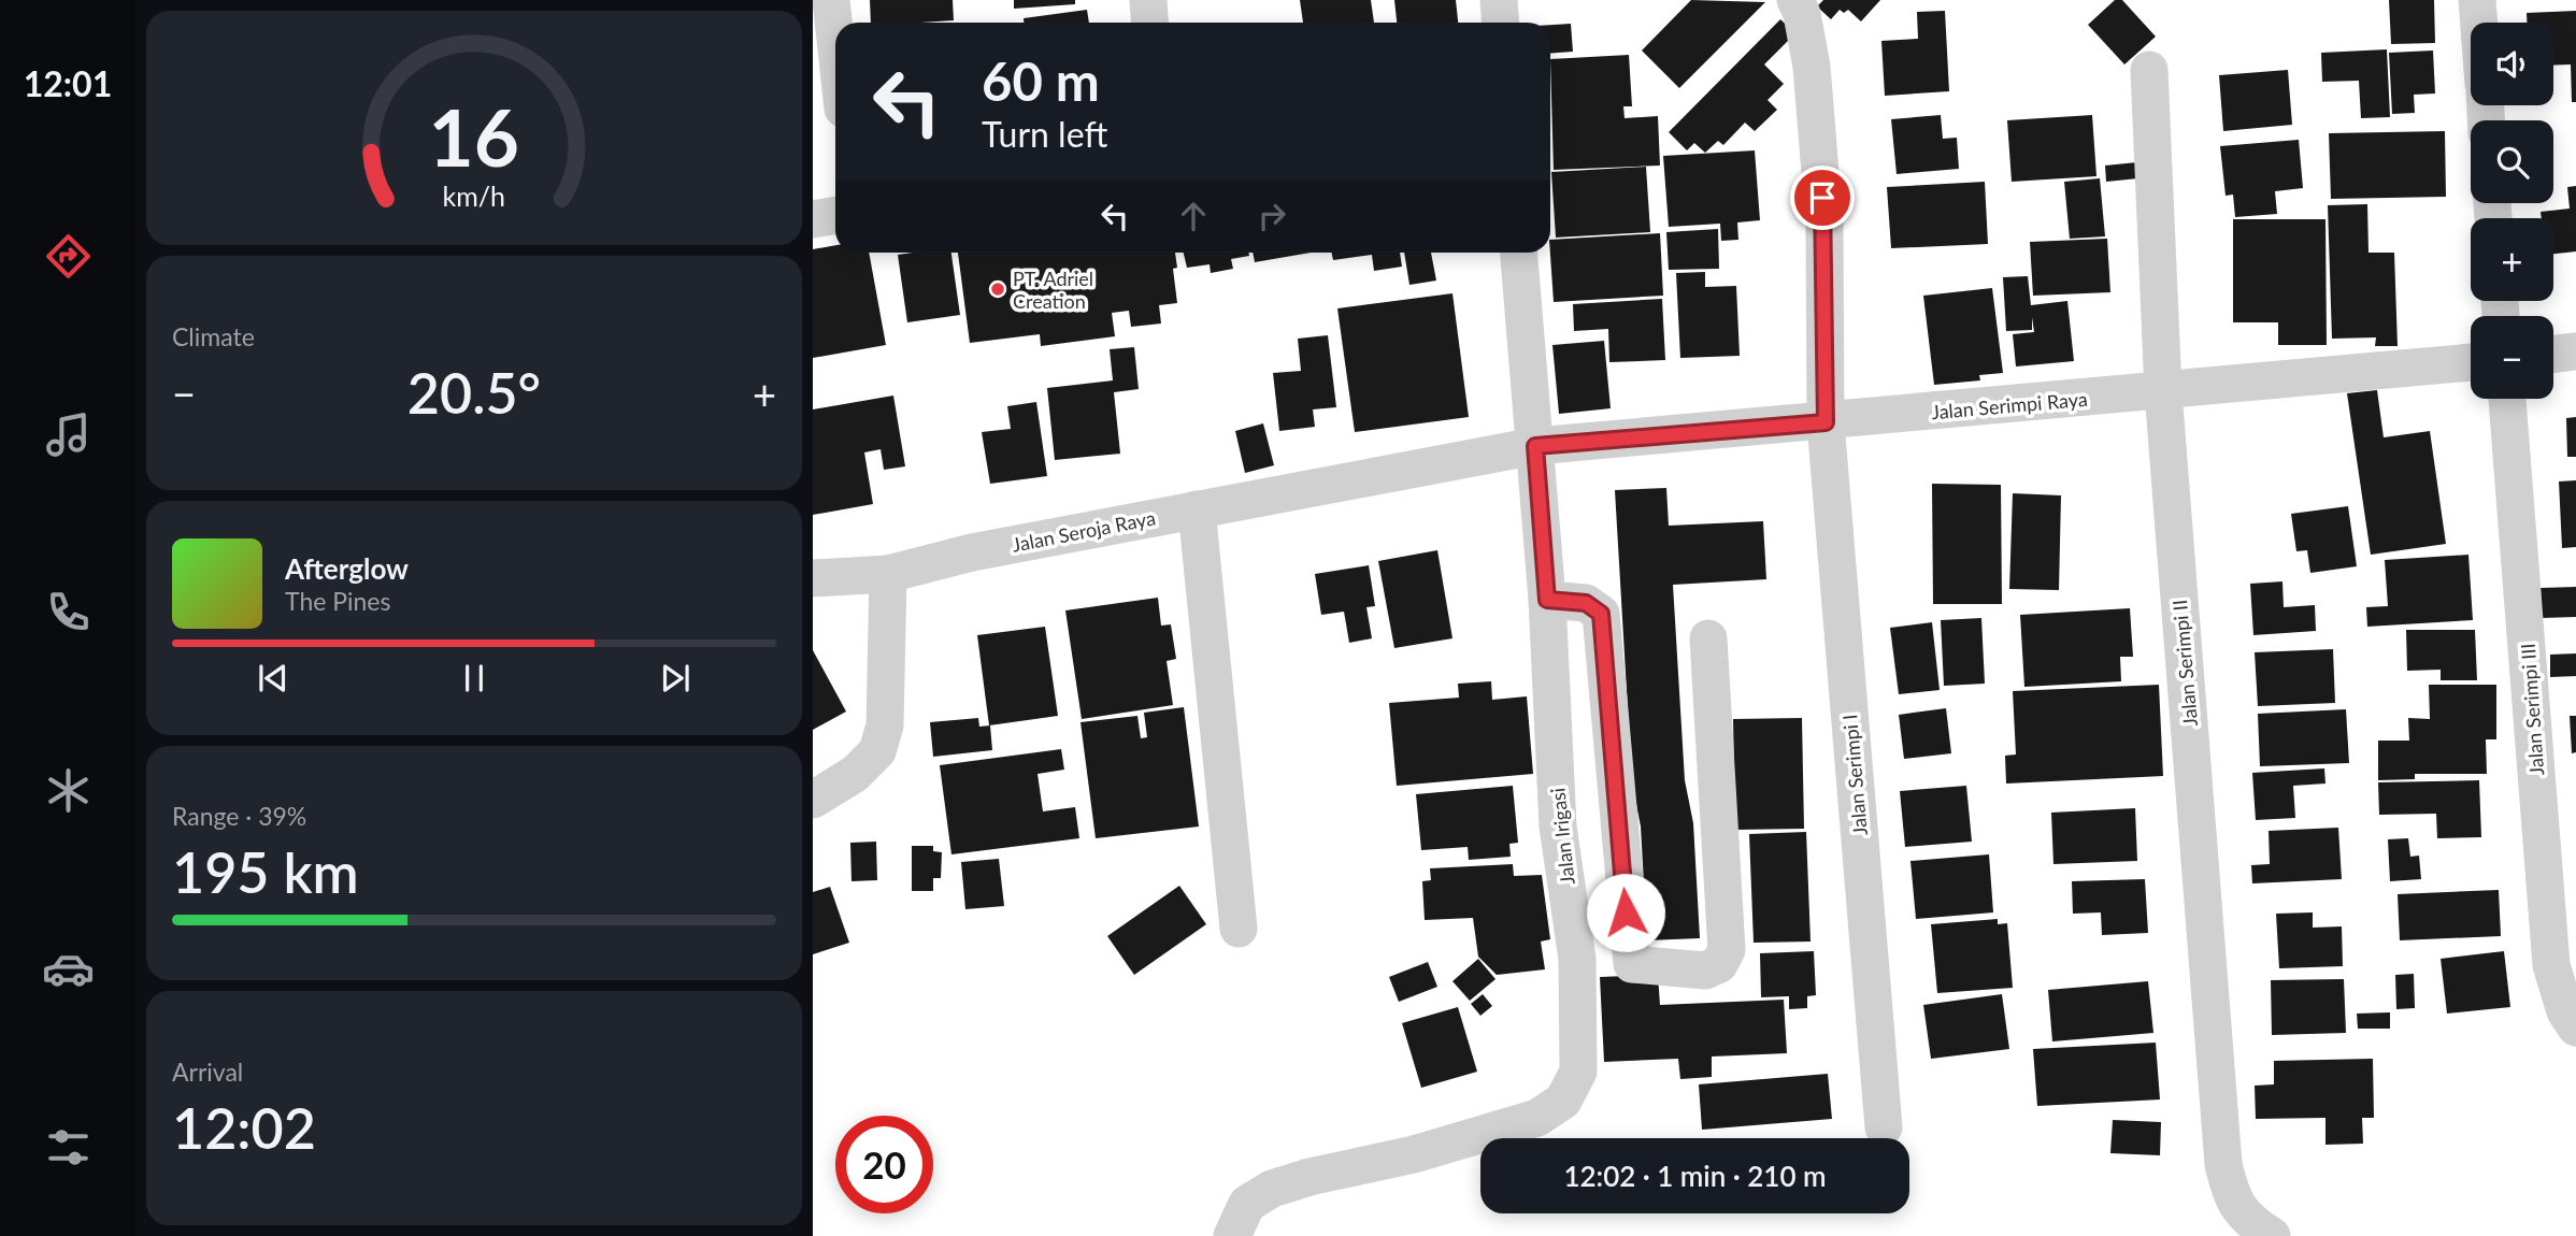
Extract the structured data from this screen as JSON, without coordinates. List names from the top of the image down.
{
  "streets": {
    "street": [
      "Jalan Serimpi Raya",
      "Jalan Seroja Raya",
      "Jalan Serimpi II",
      "Jalan Serimpi III",
      "Jalan Serimpi I",
      "Jalan Irigasi"
    ]
  },
  "crossings": [
    ["Jalan Serimpi Raya", "Jalan Seroja Raya"],
    ["Jalan Serimpi Raya", "Jalan Serimpi II"],
    ["Jalan Serimpi Raya", "Jalan Serimpi I"],
    ["Jalan Serimpi Raya", "Jalan Irigasi"],
    ["Jalan Seroja Raya", "Jalan Irigasi"]
  ],
  "places": ["PT. Adriel Creation"],
  "page": {
    "tabs": "12:01",
    "map_buttons": ["+", "−"],
    "turn": ["60 m", "Turn left"],
    "tile": [
      "Climate",
      ["Range · 39%", "195 km"],
      ["Arrival", "12:02"]
    ],
    "heat": ["−", "20.5°", "+"],
    "song": ["Afterglow", "The Pines"],
    "limit": "20",
    "trip": "12:02 · 1 min · 210 m",
    "gauge": ["16", "km/h"]
  }
}
